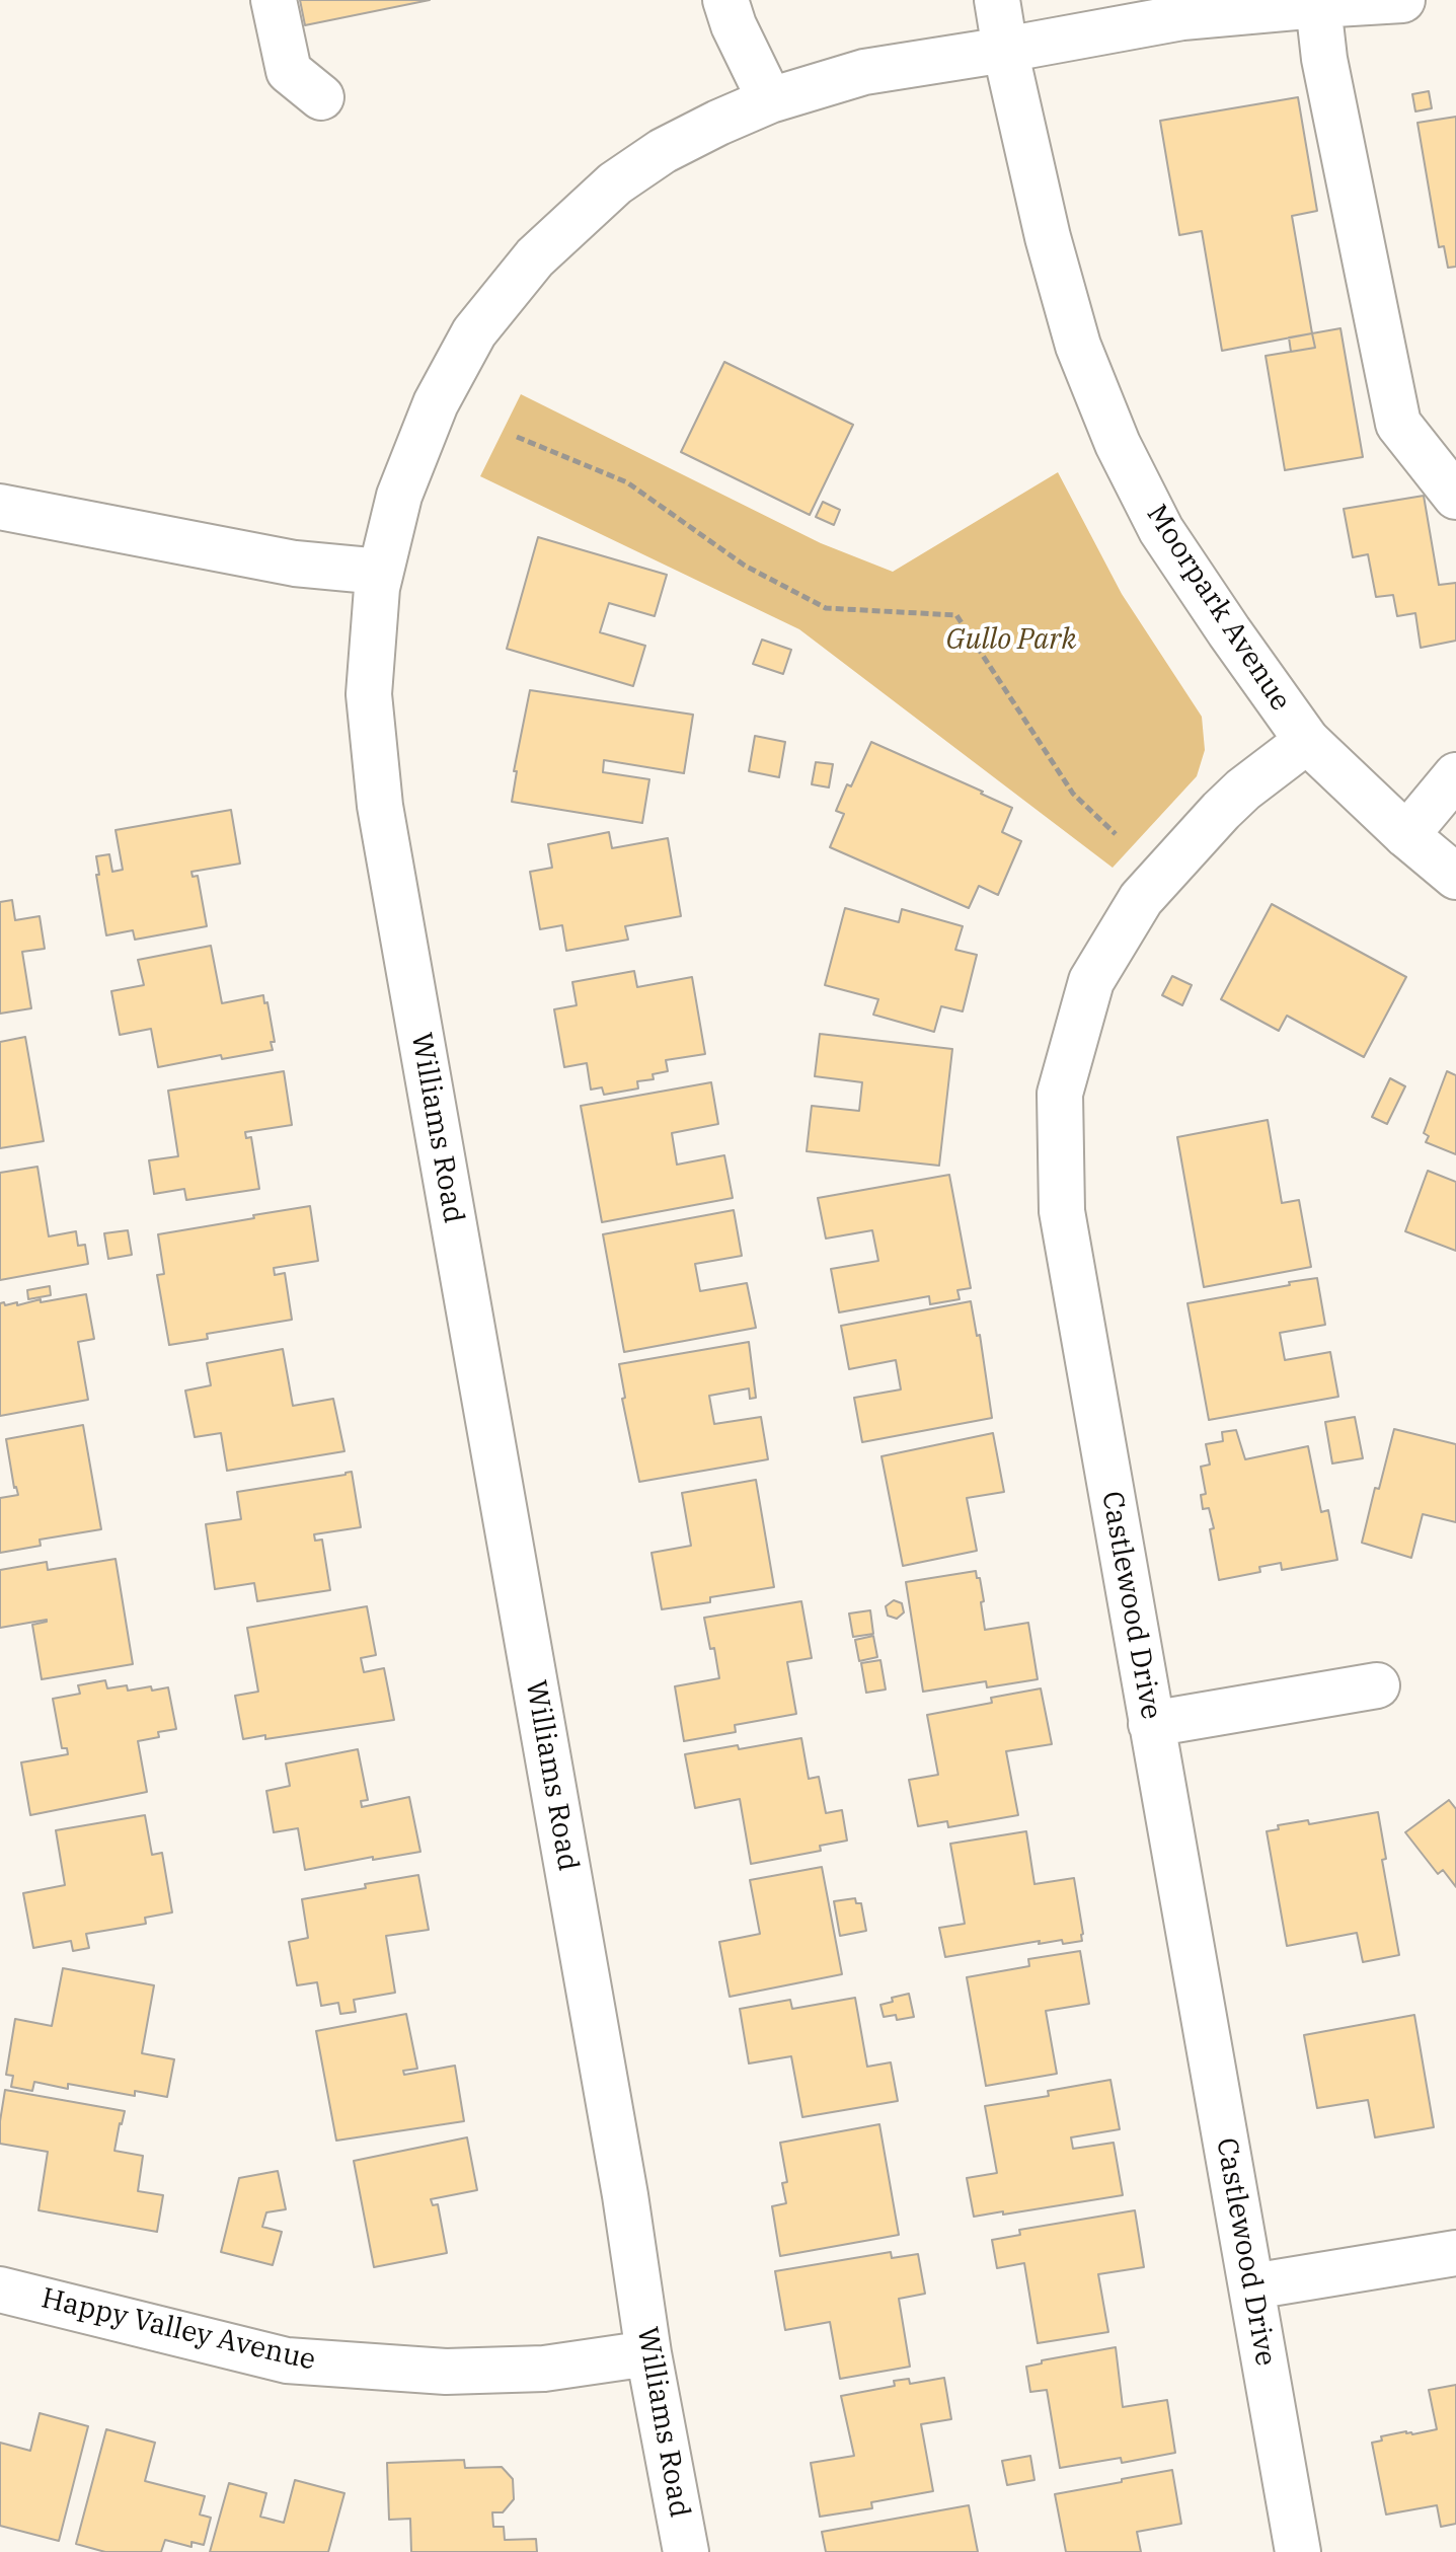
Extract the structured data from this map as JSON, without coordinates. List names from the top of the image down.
{
  "streets": {
    "street": [
      "Moorpark Avenue",
      "Williams Road",
      "Castlewood Drive",
      "Happy Valley Avenue"
    ]
  },
  "crossings": [
    ["Moorpark Avenue", "Williams Road"],
    ["Moorpark Avenue", "Castlewood Drive"],
    ["Williams Road", "Happy Valley Avenue"]
  ],
  "parks": ["Gullo Park"]
}
